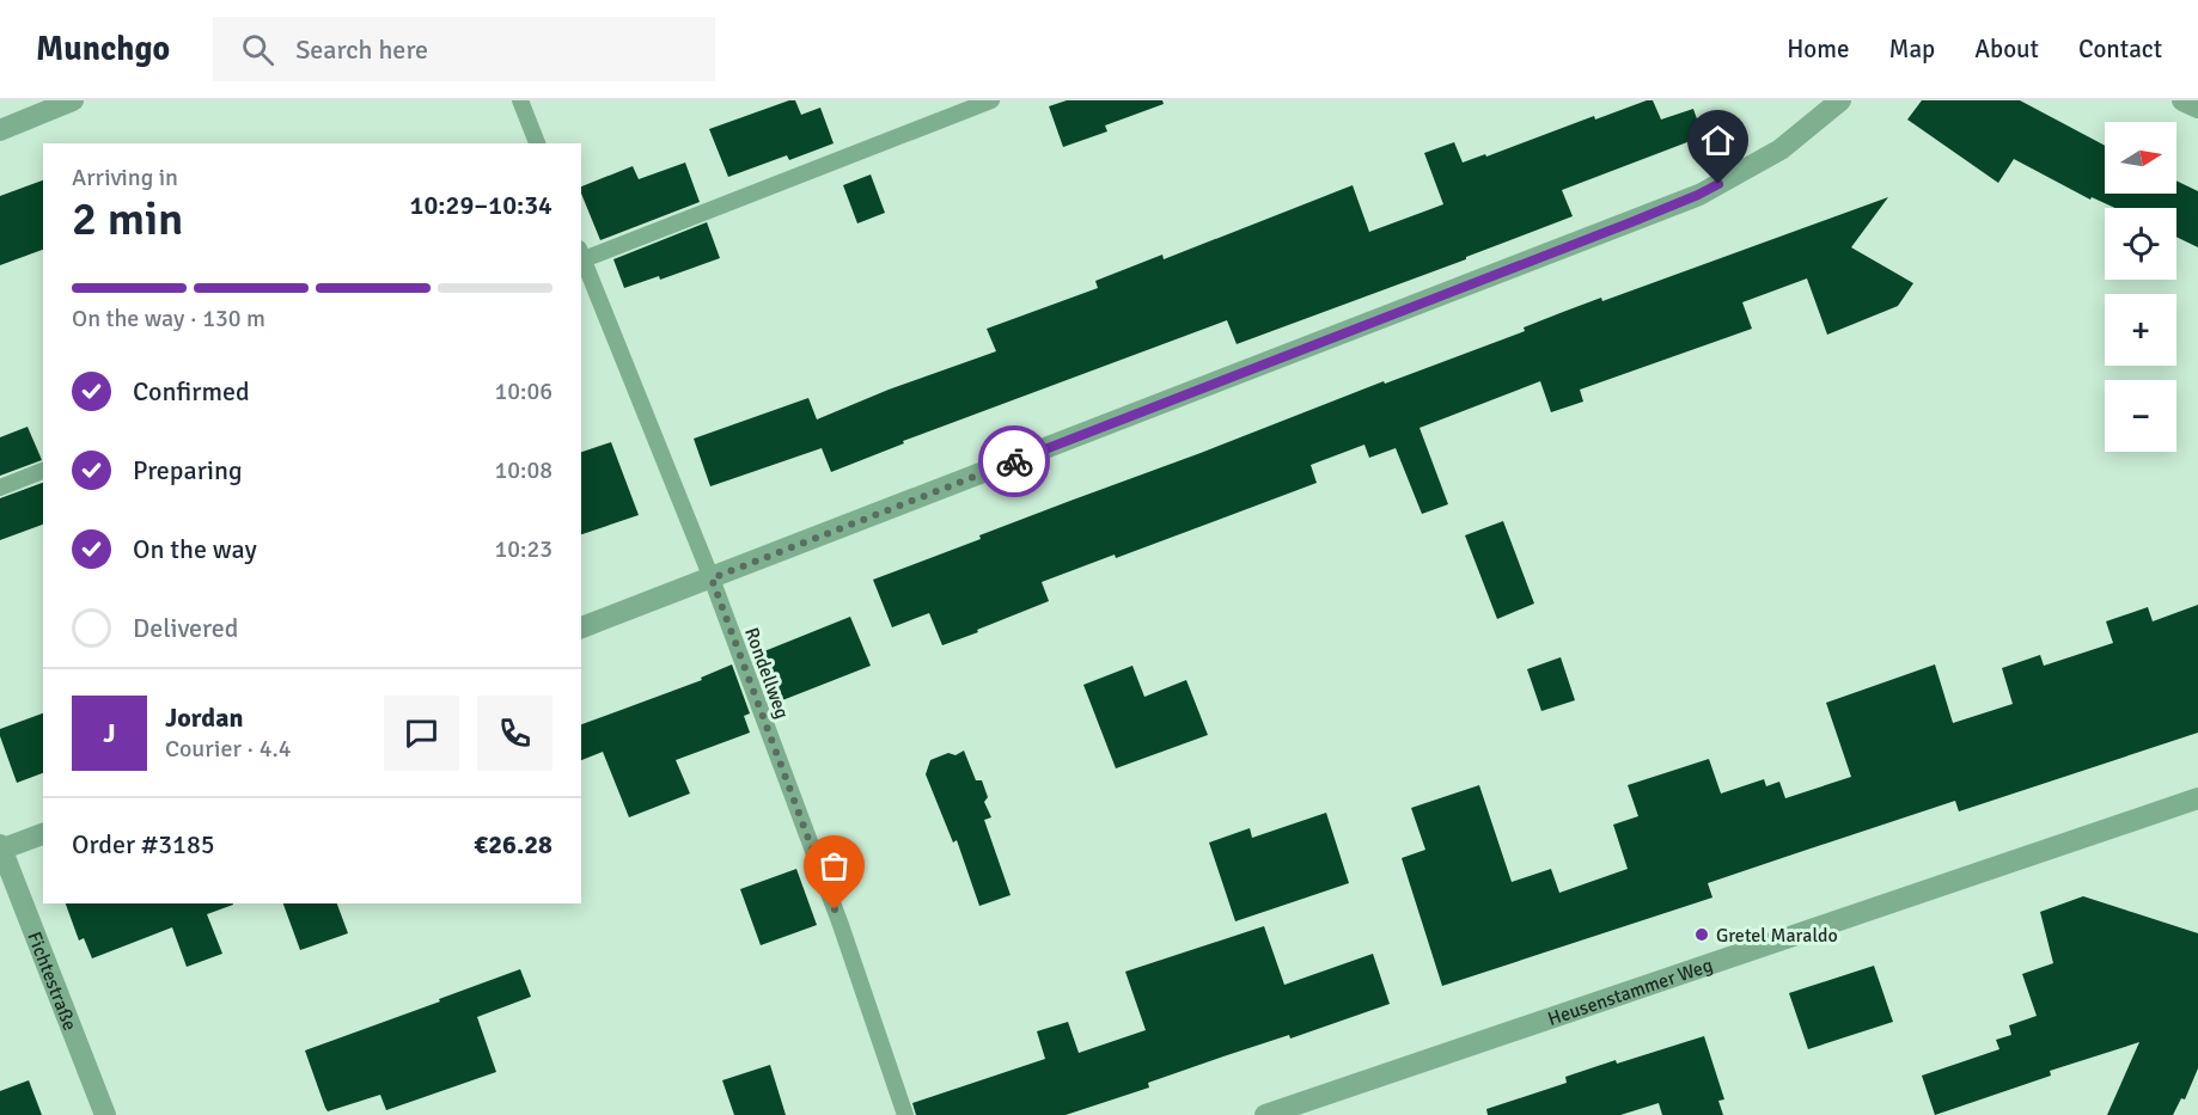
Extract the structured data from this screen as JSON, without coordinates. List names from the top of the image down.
{
  "streets": {
    "street": ["Fichtestraße", "Heusenstammer Weg"],
    "lane": ["Rondellweg"]
  },
  "places": ["Gretel Maraldo"],
  "north": "right",
  "page": {
    "header": "Munchgo",
    "search": "Search here",
    "nav": [
      "Home",
      "Map",
      "About",
      "Contact"
    ],
    "map_buttons": ["+", "−"],
    "heading": ["2 min", "Arriving in", "10:29–10:34"],
    "panel": [
      "Jordan",
      "Courier · 4.4",
      "Order #3185",
      "€26.28"
    ],
    "bar": "On the way · 130 m",
    "list": [
      ["Confirmed", "10:06"],
      ["Preparing", "10:08"],
      ["On the way", "10:23"],
      "Delivered"
    ],
    "round": "J"
  }
}
